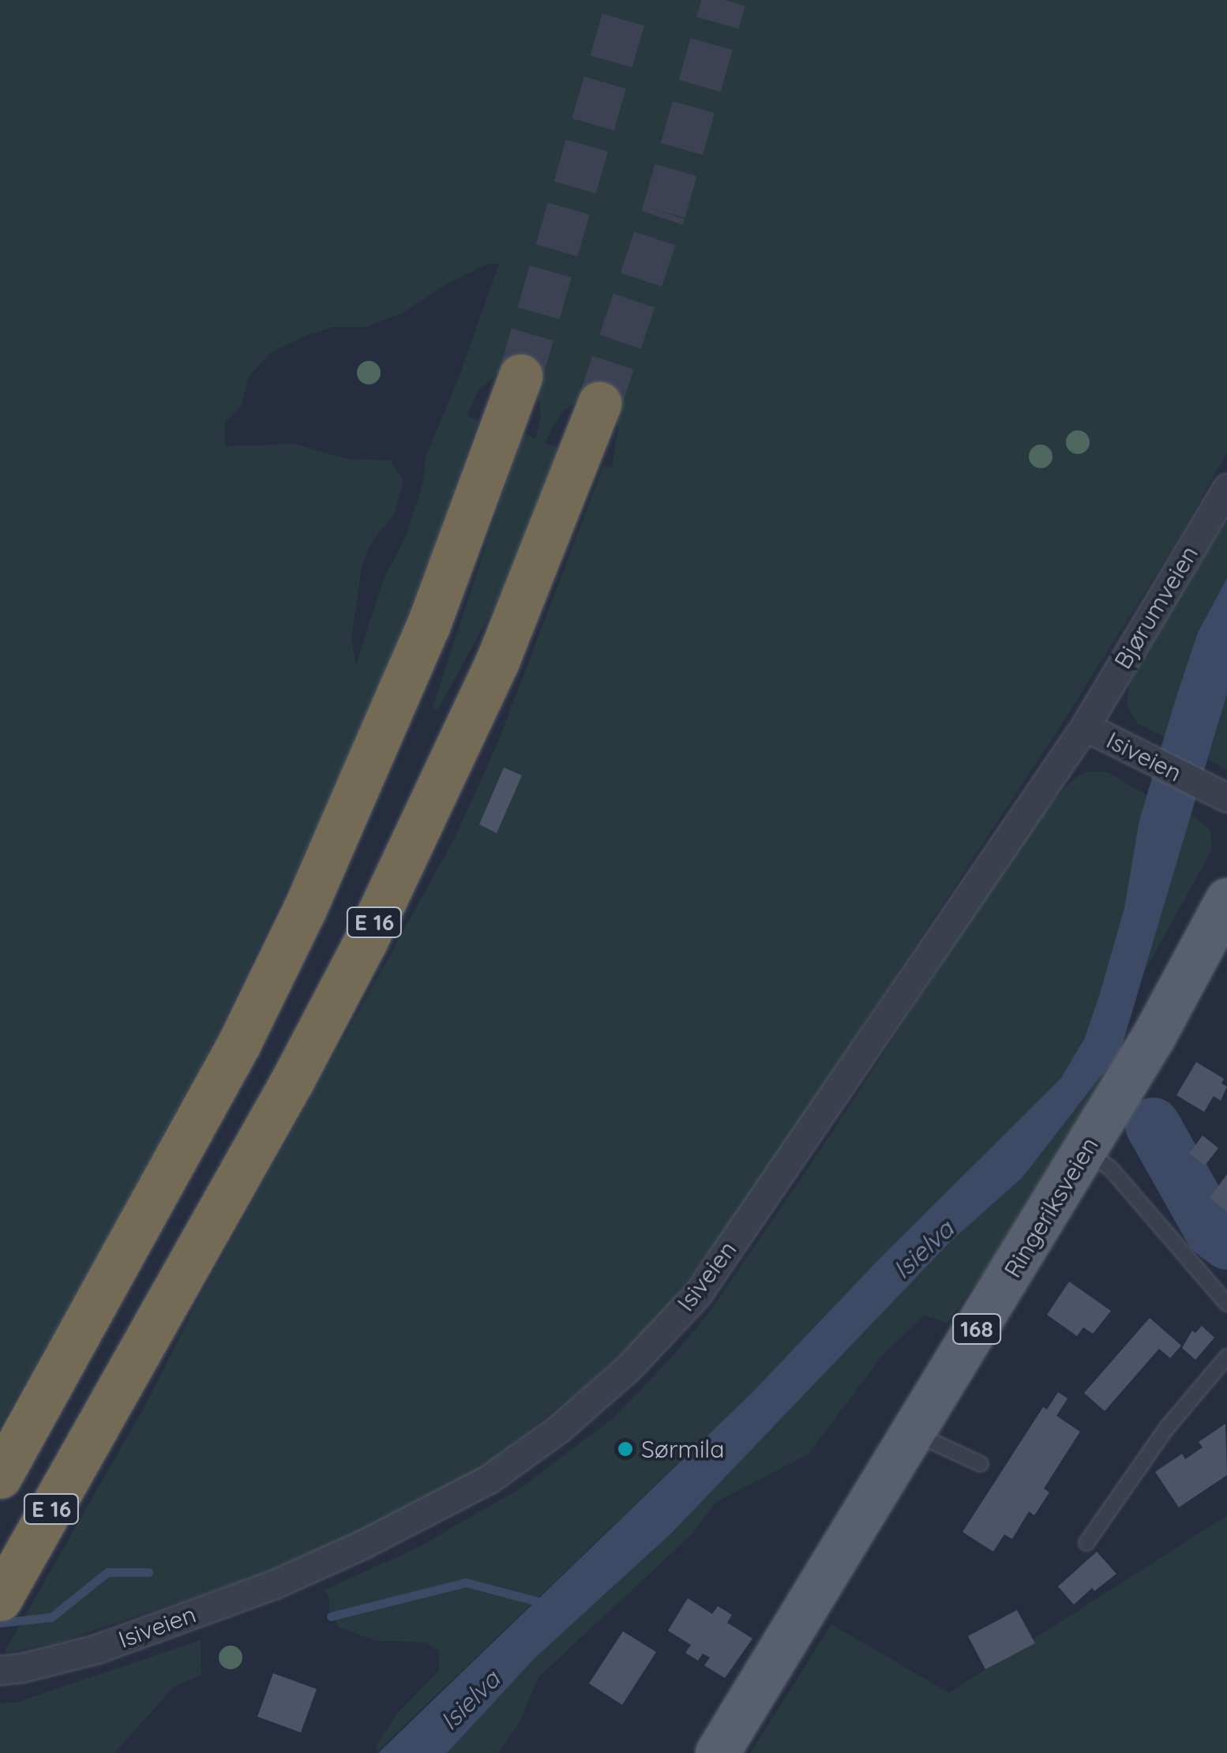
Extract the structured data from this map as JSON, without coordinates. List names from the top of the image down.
{
  "streets": {
    "highway": ["E 16"],
    "main road": ["Ringeriksveien", "168"],
    "street": ["Bjørumveien", "Isiveien"]
  },
  "crossings": [
    ["Bjørumveien", "Isiveien"]
  ],
  "water": ["Isielva"],
  "places": ["Sørmila"]
}
